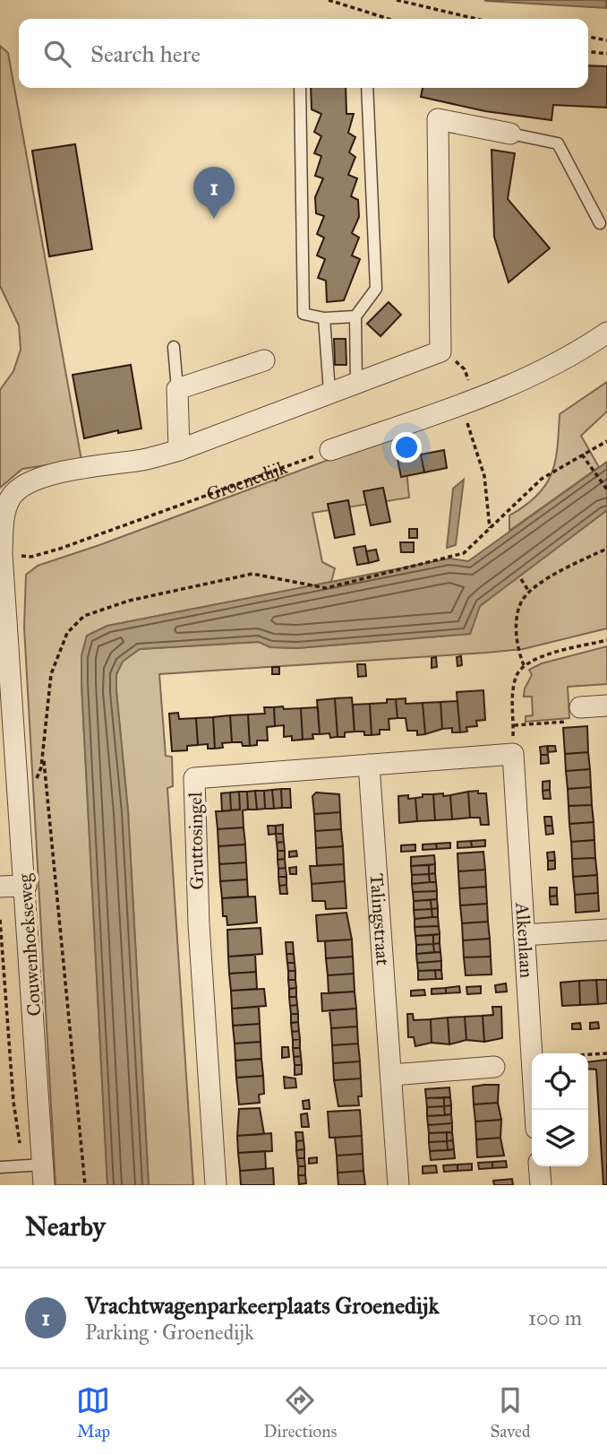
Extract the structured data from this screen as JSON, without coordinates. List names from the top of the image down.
{
  "streets": {
    "street": [
      "Gruttosingel",
      "Talingstraat",
      "Alkenlaan",
      "Couwenhoekseweg"
    ],
    "path": ["Groenedijk"]
  },
  "crossings": [
    ["Groenedijk", "Couwenhoekseweg"],
    ["Gruttosingel", "Talingstraat"],
    ["Gruttosingel", "Alkenlaan"]
  ],
  "page": {
    "search": "Search here",
    "pins": "1",
    "heading": "Nearby",
    "list": [
      {
        "mark": "1",
        "name": "Vrachtwagenparkeerplaats Groenedijk",
        "note": "Parking · Groenedijk",
        "value": "100 m"
      }
    ],
    "nav": ["Map", "Directions", "Saved"]
  }
}
